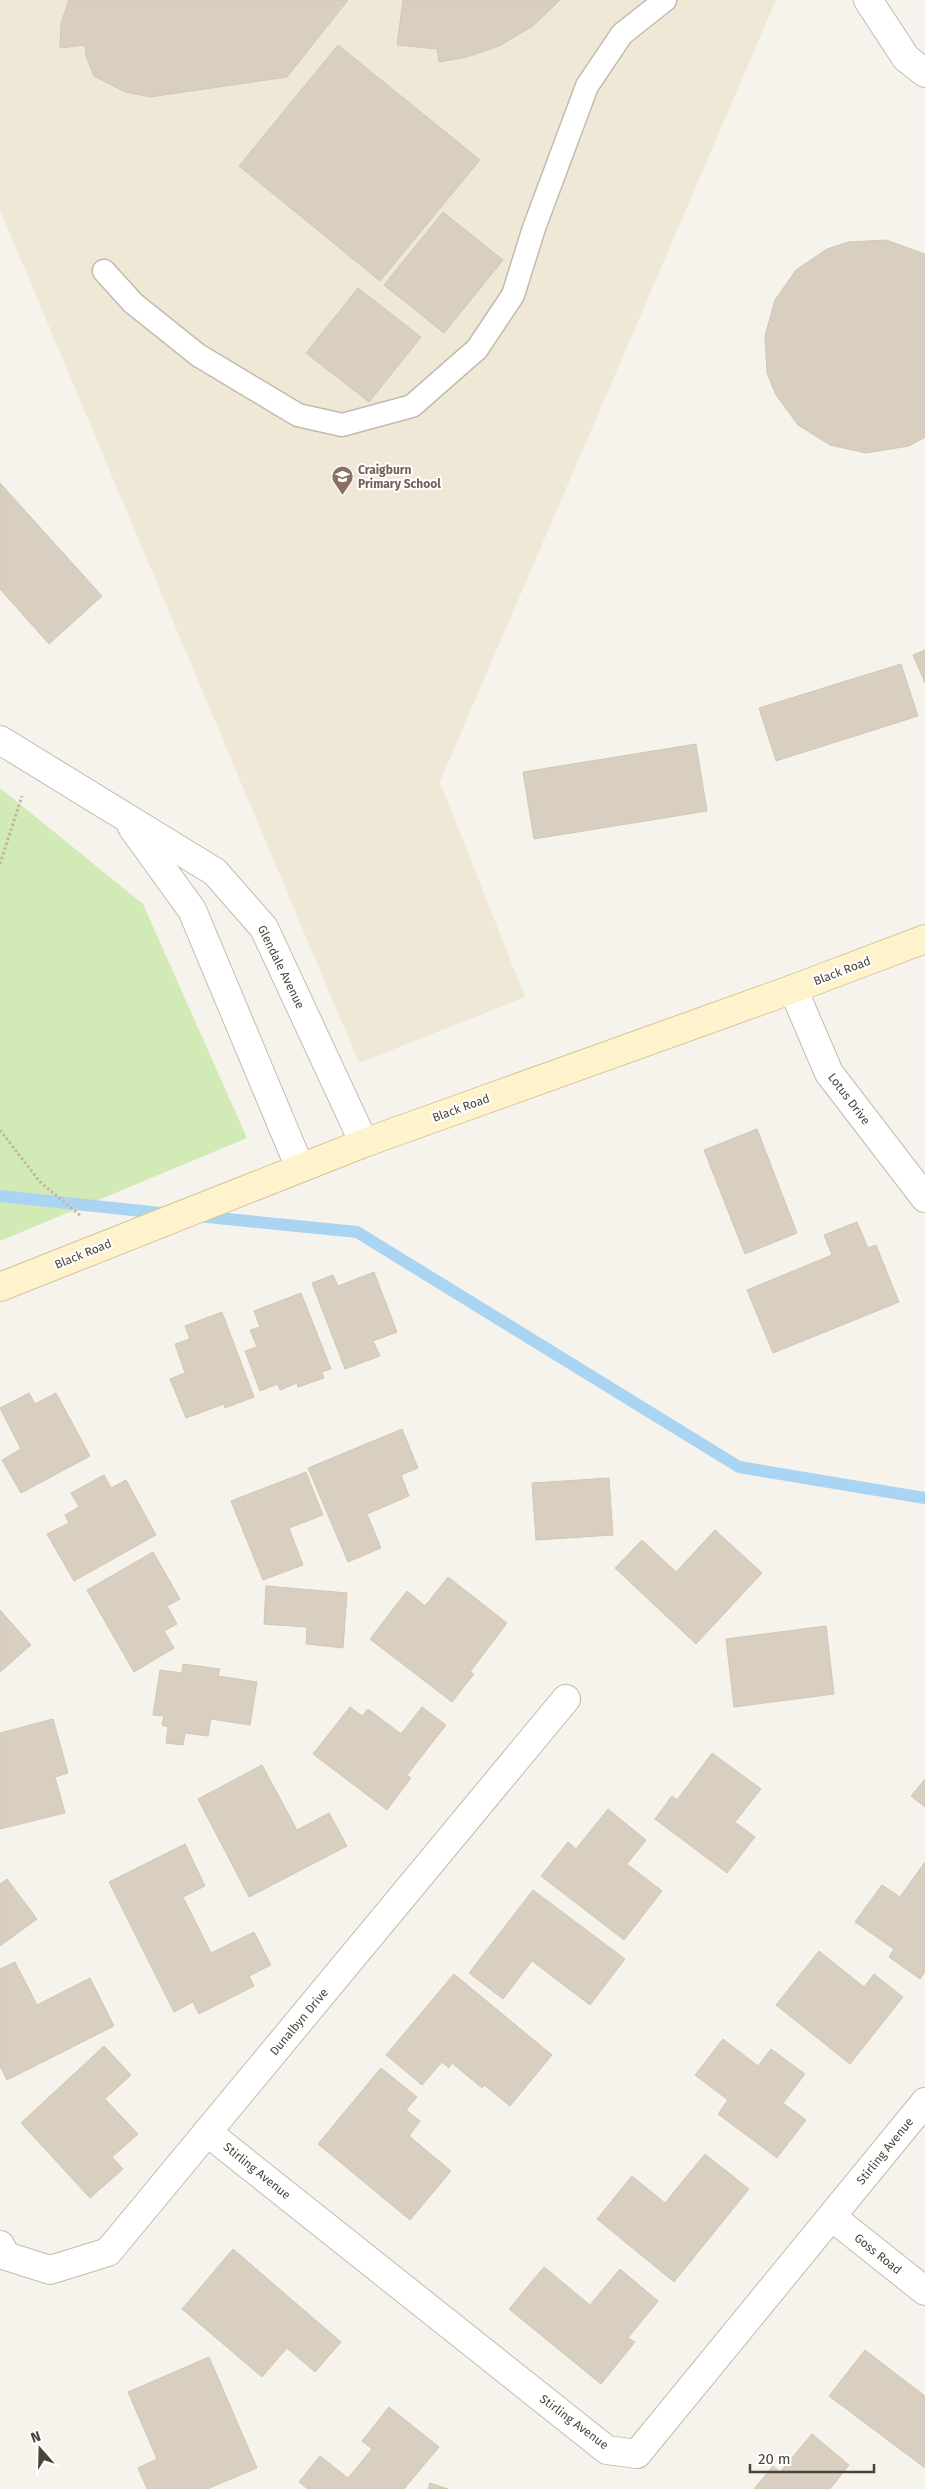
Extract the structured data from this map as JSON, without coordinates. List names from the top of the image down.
{
  "streets": {
    "main road": ["Black Road"],
    "street": [
      "Glendale Avenue",
      "Lotus Drive",
      "Dunalbyn Drive",
      "Stirling Avenue",
      "Goss Road"
    ]
  },
  "crossings": [
    ["Glendale Avenue", "Black Road"],
    ["Black Road", "Lotus Drive"],
    ["Dunalbyn Drive", "Stirling Avenue"],
    ["Stirling Avenue", "Goss Road"]
  ],
  "places": {
    "school or university": ["Craigburn Primary School"]
  },
  "scale_bar": "20 m",
  "north": "top"
}
